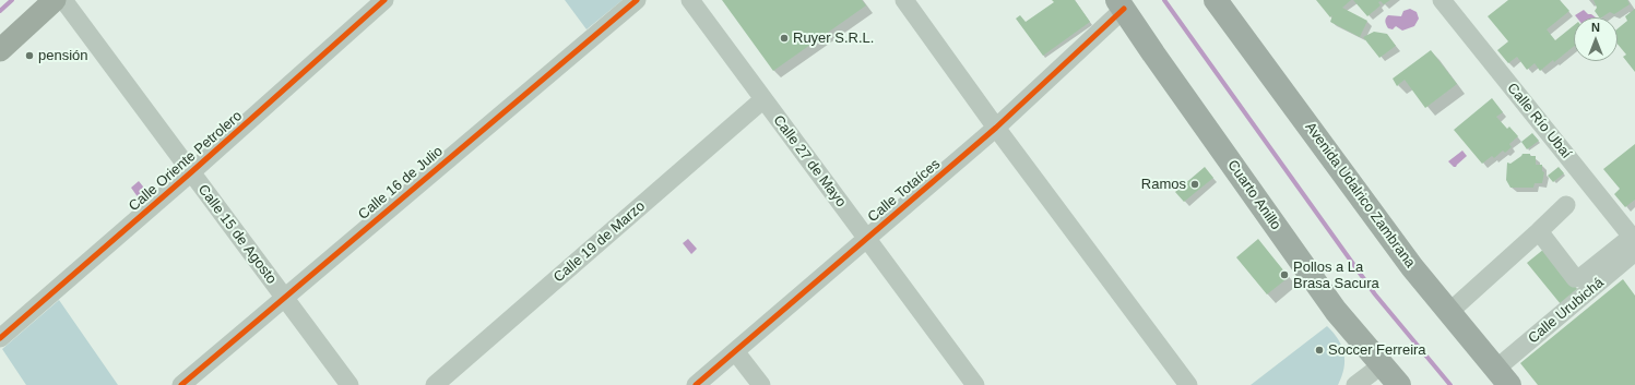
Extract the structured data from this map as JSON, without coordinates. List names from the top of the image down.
{
  "streets": {
    "highway": ["Cuarto Anillo", "Avenida Udalrico Zambrana"],
    "street": [
      "Calle Río Ubaí",
      "Calle Oriente Petrolero",
      "Calle 27 de Mayo",
      "Calle 16 de Julio",
      "Calle Totaíces",
      "Calle 15 de Agosto",
      "Calle 19 de Marzo",
      "Calle Urubichá"
    ]
  },
  "crossings": [
    ["Calle Río Ubaí", "Calle Urubichá"],
    ["Calle Oriente Petrolero", "Calle 15 de Agosto"],
    ["Calle 27 de Mayo", "Calle Totaíces"],
    ["Calle 27 de Mayo", "Calle 19 de Marzo"],
    ["Calle 16 de Julio", "Calle 15 de Agosto"],
    ["Calle Totaíces", "Cuarto Anillo"],
    ["Avenida Udalrico Zambrana", "Calle Urubichá"]
  ],
  "places": [
    "Ruyer S.R.L.",
    "pensión",
    "Ramos",
    "Pollos a La Brasa Sacura",
    "Soccer Ferreira"
  ],
  "north": "top"
}
